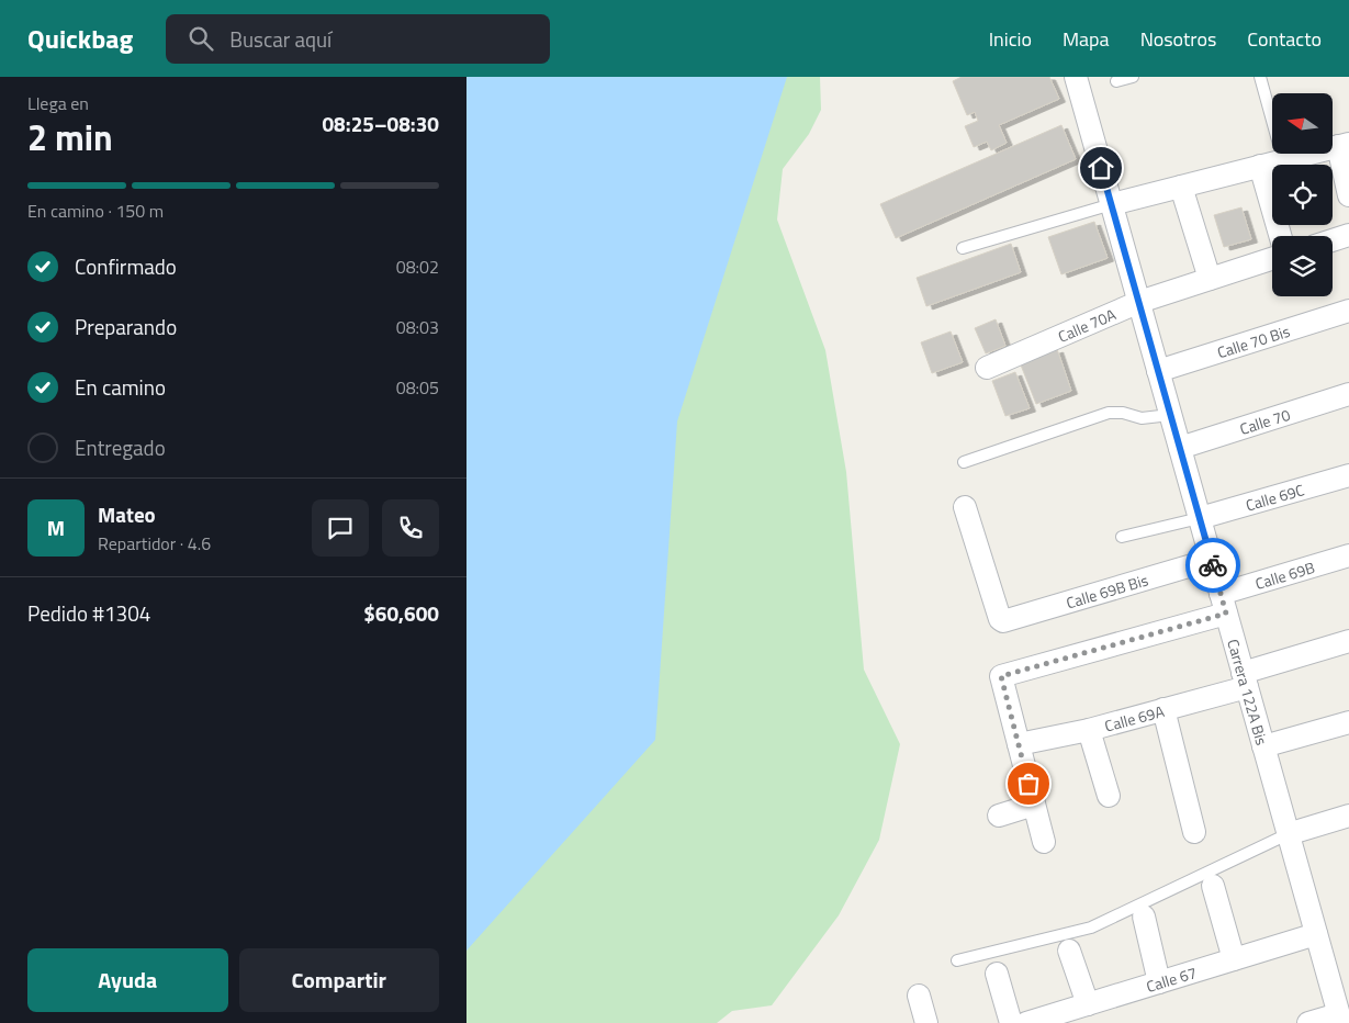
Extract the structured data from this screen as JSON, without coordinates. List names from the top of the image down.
{
  "streets": {
    "street": [
      "Calle 70A",
      "Calle 70 Bis",
      "Calle 70",
      "Calle 69C",
      "Calle 69B",
      "Calle 69B Bis",
      "Carrera 122A Bis",
      "Calle 69A",
      "Calle 67"
    ]
  },
  "crossings": [
    ["Calle 70A", "Carrera 122A Bis"],
    ["Calle 70 Bis", "Carrera 122A Bis"],
    ["Calle 70", "Carrera 122A Bis"],
    ["Calle 69C", "Carrera 122A Bis"],
    ["Calle 69B", "Carrera 122A Bis"],
    ["Calle 69B", "Calle 69A"],
    ["Calle 69B Bis", "Carrera 122A Bis"],
    ["Carrera 122A Bis", "Calle 69A"],
    ["Carrera 122A Bis", "Calle 67"]
  ],
  "north": "left",
  "page": {
    "header": "Quickbag",
    "search": "Buscar aquí",
    "nav": [
      "Inicio",
      "Mapa",
      "Nosotros",
      "Contacto"
    ],
    "heading": ["2 min", "Llega en", "08:25–08:30"],
    "panel": [
      "Mateo",
      "Repartidor · 4.6",
      "Pedido #1304",
      "$60,600"
    ],
    "bar": "En camino · 150 m",
    "list": [
      ["Confirmado", "08:02"],
      ["Preparando", "08:03"],
      ["En camino", "08:05"],
      "Entregado"
    ],
    "round": "M",
    "buttons": ["Ayuda", "Compartir"]
  }
}
